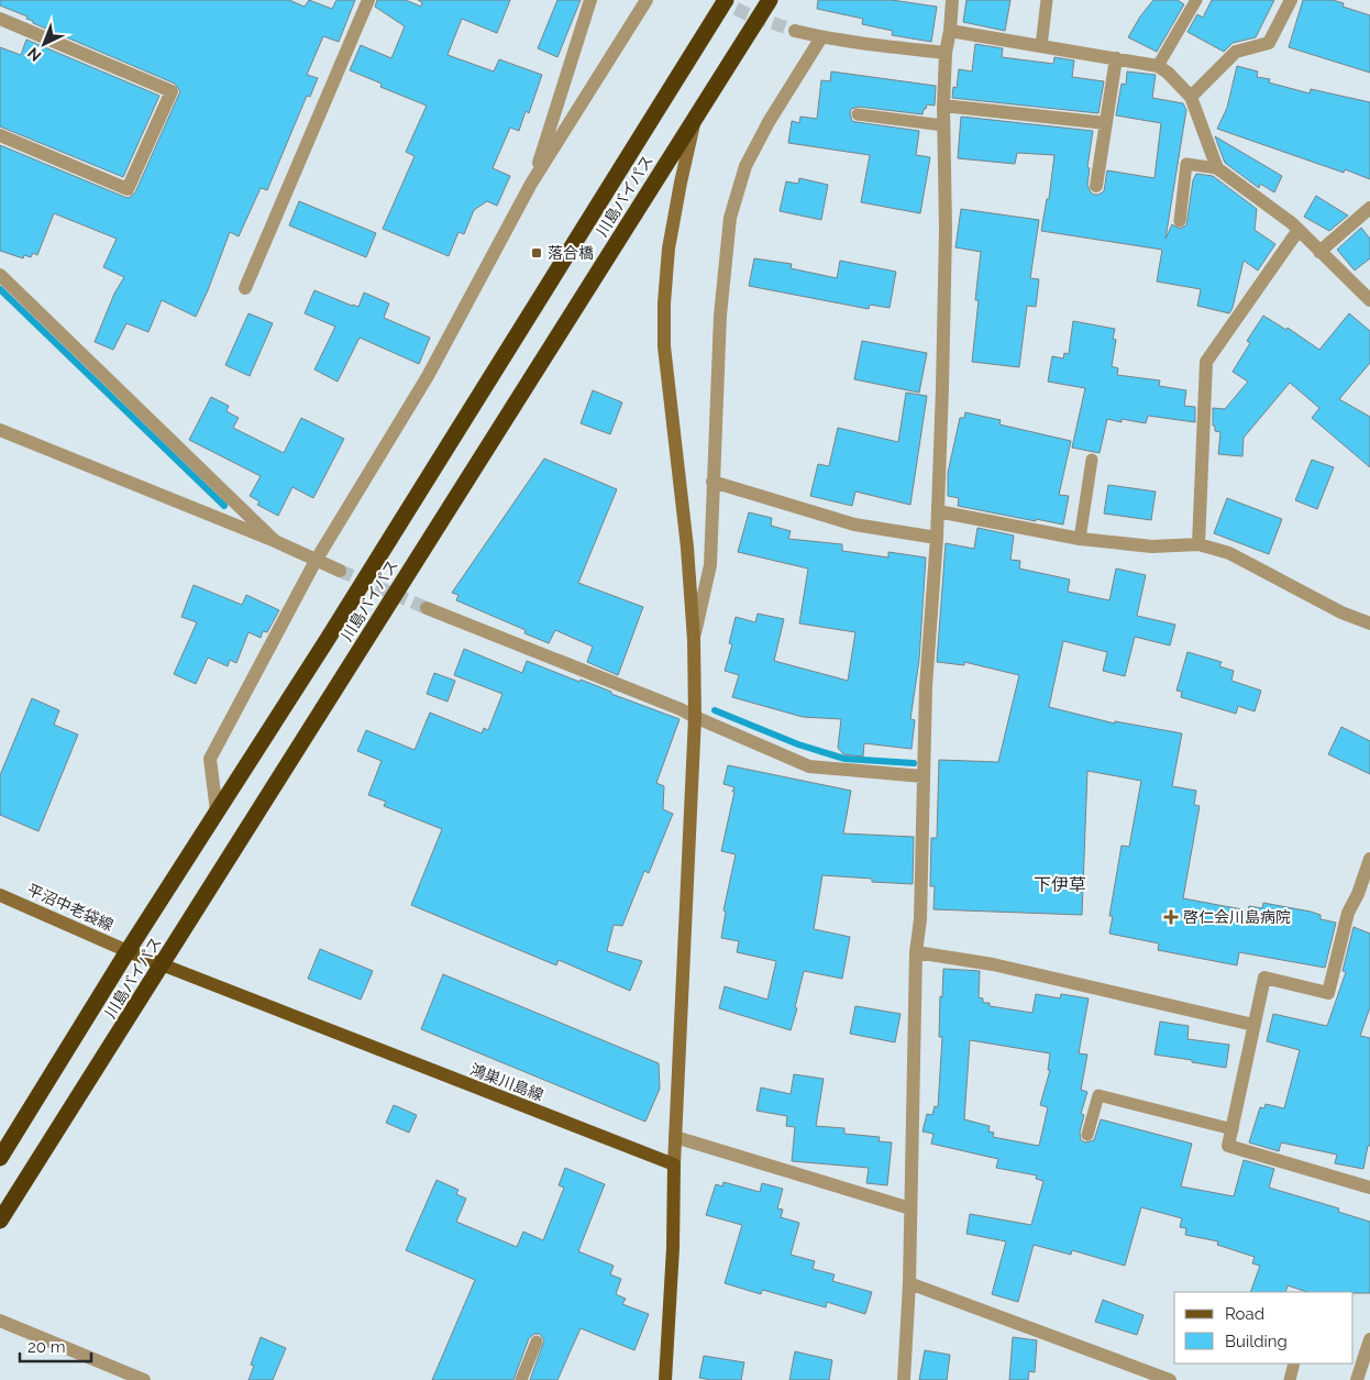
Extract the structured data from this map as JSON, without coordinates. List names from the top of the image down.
{
  "streets": {
    "highway": ["川島バイパス"],
    "main road": ["鴻巣川島線"],
    "street": ["平沼中老袋線"]
  },
  "crossings": [
    ["川島バイパス", "平沼中老袋線"],
    ["川島バイパス", "鴻巣川島線"],
    ["平沼中老袋線", "鴻巣川島線"]
  ],
  "districts": ["下伊草"],
  "places": {
    "transit": ["落合橋"],
    "health": ["啓仁会川島病院"]
  },
  "legend": ["Road", "Building"],
  "scale_bar": "20 m",
  "north": "bottom left"
}
